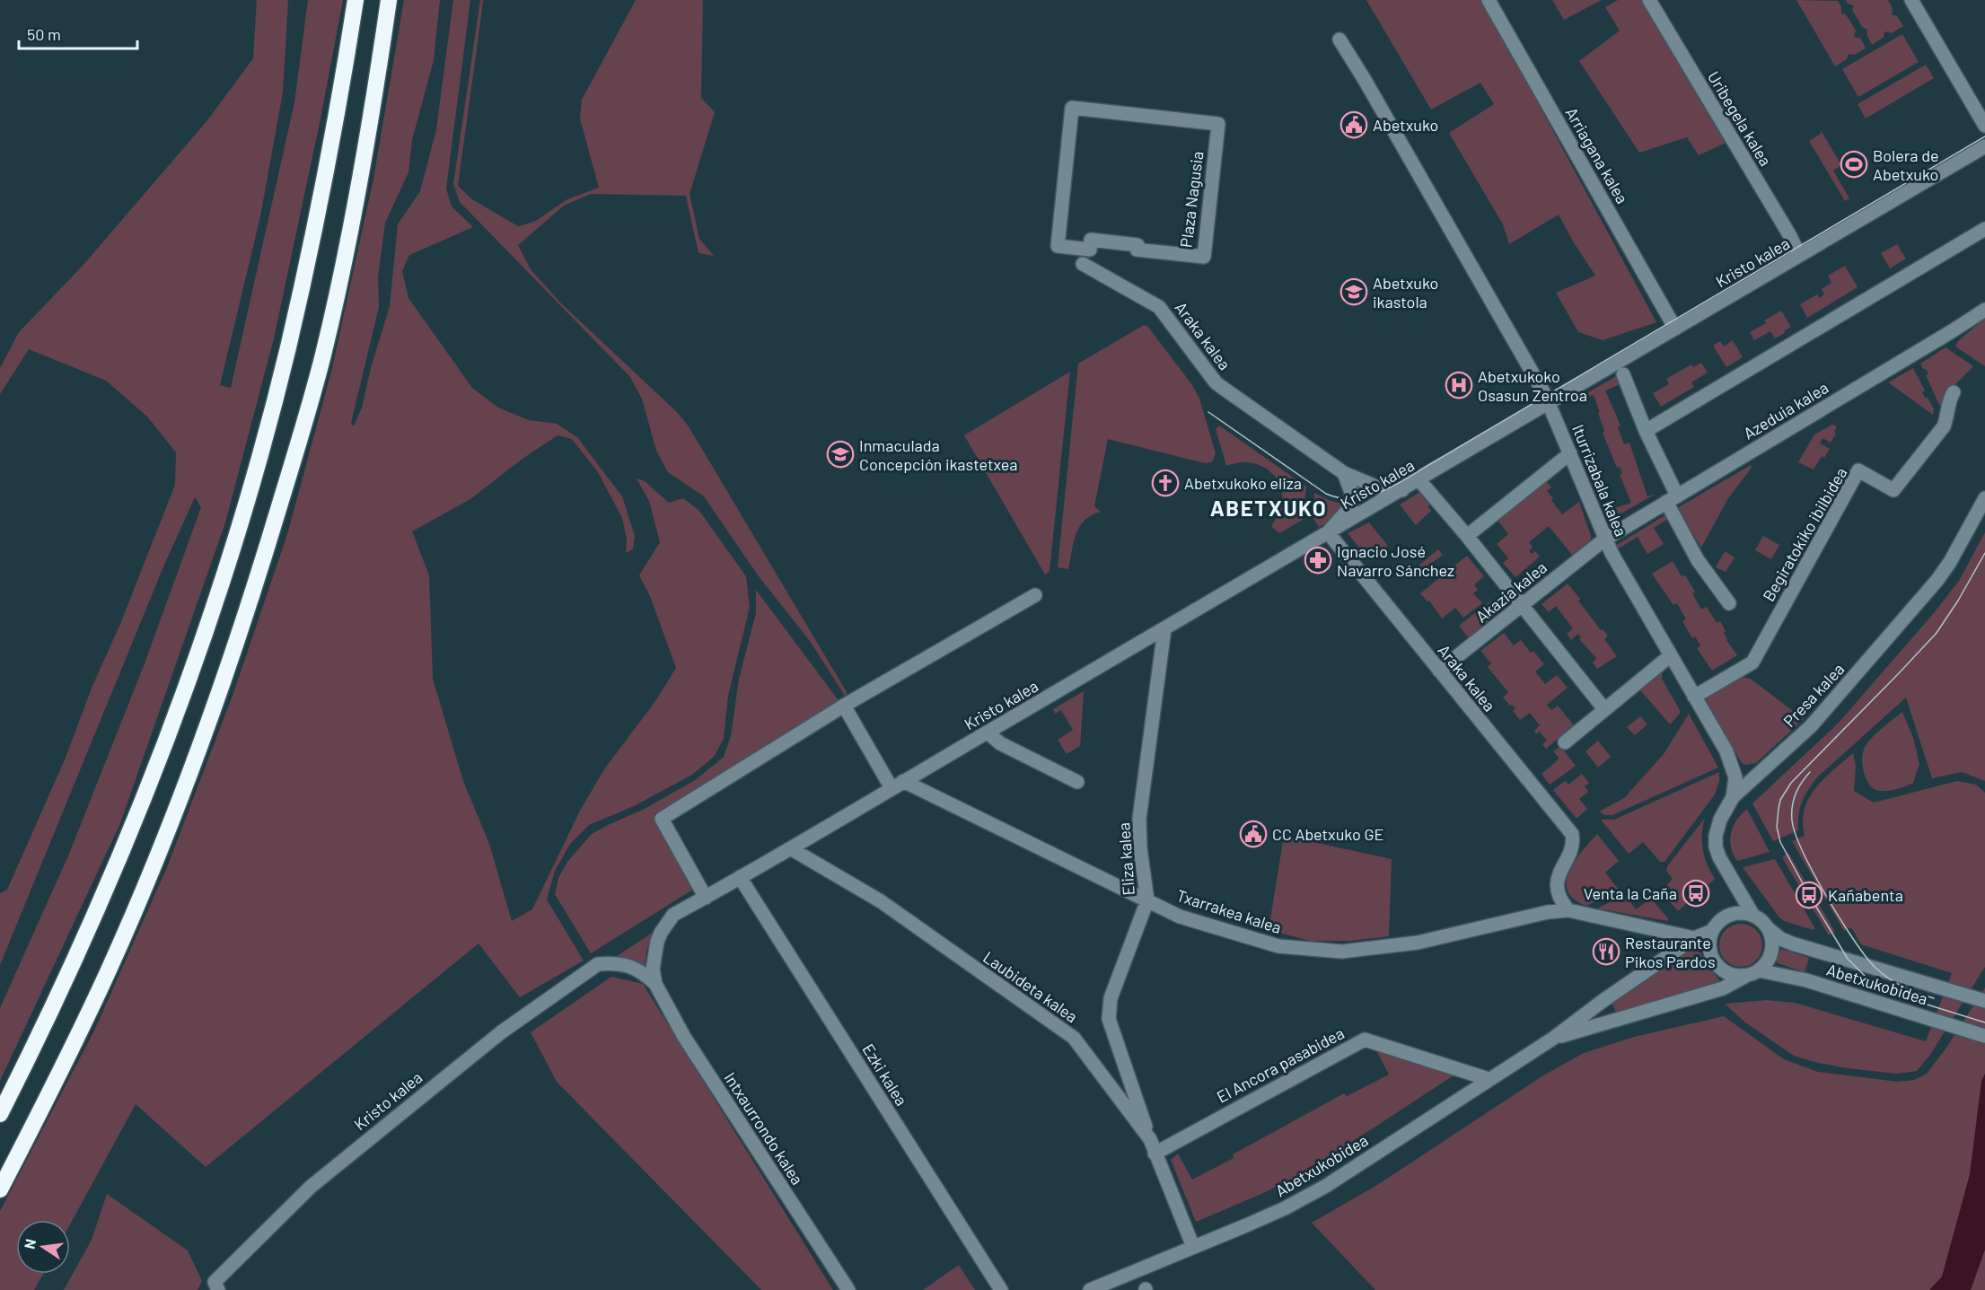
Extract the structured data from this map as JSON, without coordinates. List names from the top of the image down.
{
  "streets": {
    "street": [
      "Uribegela kalea",
      "Arriagana kalea",
      "Plaza Nagusia",
      "Kristo kalea",
      "Araka kalea",
      "Azeduia kalea",
      "Iturrizabala kalea",
      "Begiratokiko ibilbidea",
      "Akazia kalea",
      "Presa kalea",
      "Eliza kalea",
      "Txarrakea kalea",
      "Abetxukobidea",
      "Laubideta kalea",
      "El Ancora pasabidea",
      "Ezki kalea",
      "Intxaurrondo kalea"
    ]
  },
  "crossings": [
    ["Uribegela kalea", "Kristo kalea"],
    ["Arriagana kalea", "Kristo kalea"],
    ["Kristo kalea", "Araka kalea"],
    ["Kristo kalea", "Iturrizabala kalea"],
    ["Kristo kalea", "Eliza kalea"],
    ["Kristo kalea", "Txarrakea kalea"],
    ["Kristo kalea", "Laubideta kalea"],
    ["Kristo kalea", "Ezki kalea"],
    ["Kristo kalea", "Intxaurrondo kalea"],
    ["Araka kalea", "Akazia kalea"],
    ["Araka kalea", "Txarrakea kalea"],
    ["Azeduia kalea", "Iturrizabala kalea"],
    ["Azeduia kalea", "Akazia kalea"],
    ["Iturrizabala kalea", "Begiratokiko ibilbidea"],
    ["Iturrizabala kalea", "Akazia kalea"],
    ["Iturrizabala kalea", "Presa kalea"],
    ["Presa kalea", "Abetxukobidea"],
    ["Eliza kalea", "Txarrakea kalea"],
    ["Eliza kalea", "Laubideta kalea"],
    ["Txarrakea kalea", "Abetxukobidea"],
    ["Abetxukobidea", "Laubideta kalea"],
    ["Abetxukobidea", "El Ancora pasabidea"],
    ["Laubideta kalea", "El Ancora pasabidea"]
  ],
  "districts": ["ABETXUKO"],
  "places": {
    "public building": ["Abetxuko", "CC Abetxuko GE"],
    "sports": ["Bolera de Abetxuko"],
    "school or university": ["Abetxuko ikastola", "Inmaculada Concepción ikastetxea"],
    "hospital": ["Abetxukoko Osasun Zentroa"],
    "church": ["Abetxukoko eliza"],
    "pharmacy": ["Ignacio José Navarro Sánchez"],
    "bus stop": ["Venta la Caña", "Kañabenta"],
    "restaurant": ["Restaurante Pikos Pardos"]
  },
  "scale_bar": "50 m",
  "north": "left"
}
